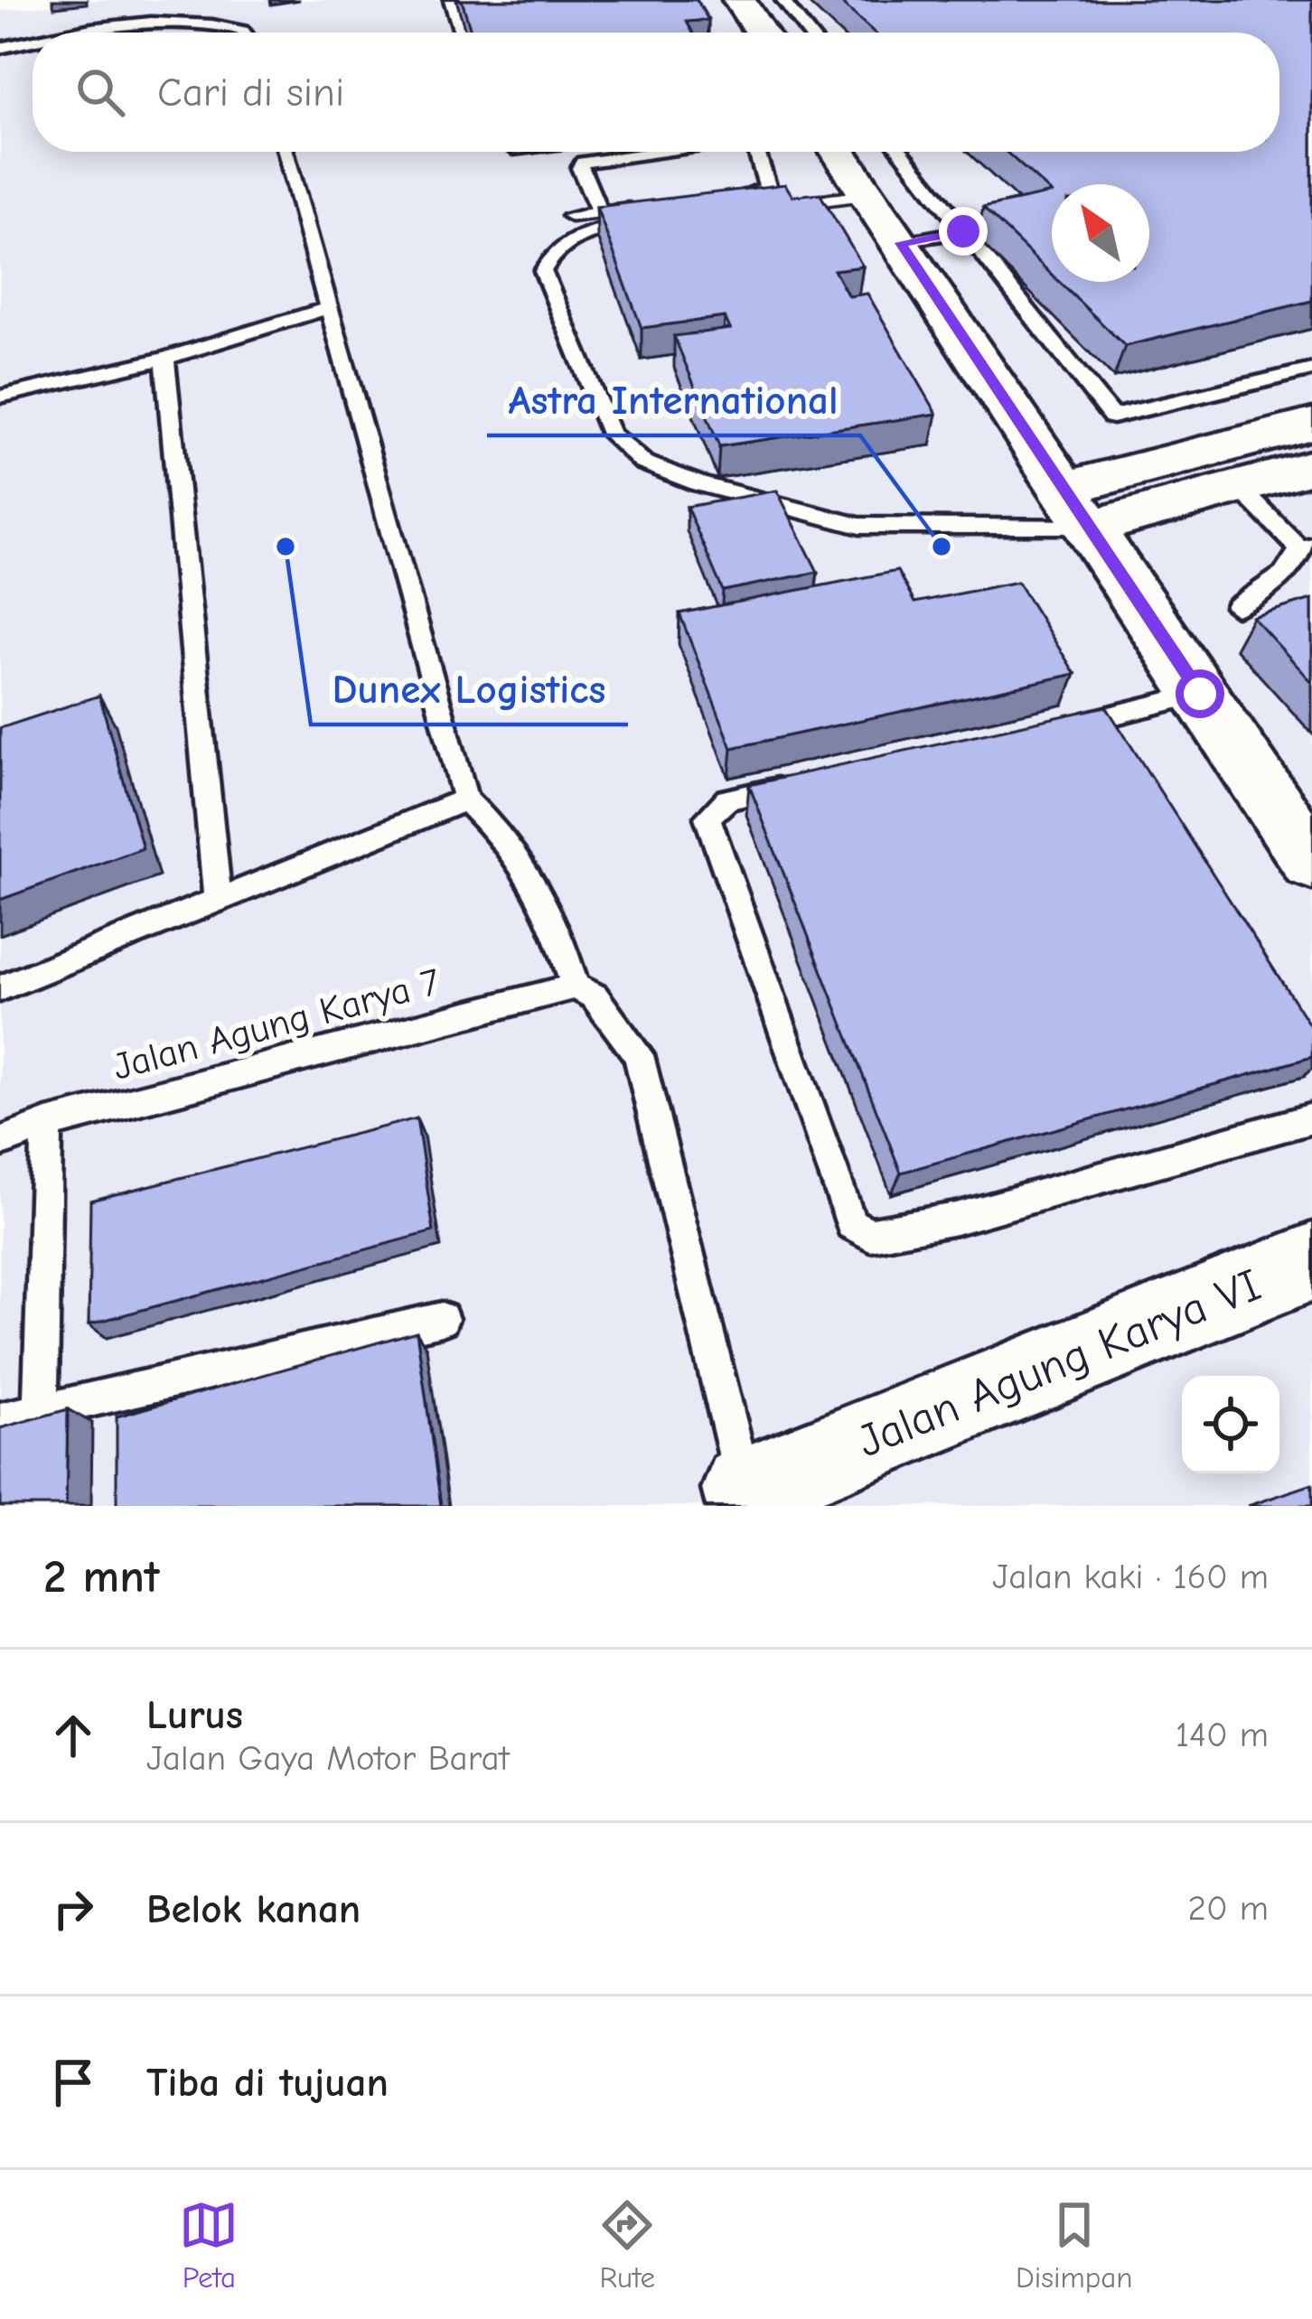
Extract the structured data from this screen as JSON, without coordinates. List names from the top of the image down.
{
  "streets": {
    "street": ["Jalan Agung Karya VI"],
    "lane": ["Jalan Agung Karya 7"]
  },
  "crossings": [
    ["Jalan Agung Karya 7", "Jalan Agung Karya VI"]
  ],
  "places": ["Dunex Logistics", "Astra International"],
  "north": "top left",
  "page": {
    "search": "Cari di sini",
    "heading": ["2 mnt", "Jalan kaki · 160 m"],
    "list": [
      ["Lurus", "Jalan Gaya Motor Barat", "140 m"],
      ["Belok kanan", "20 m"],
      "Tiba di tujuan"
    ],
    "nav": ["Peta", "Rute", "Disimpan"]
  }
}
